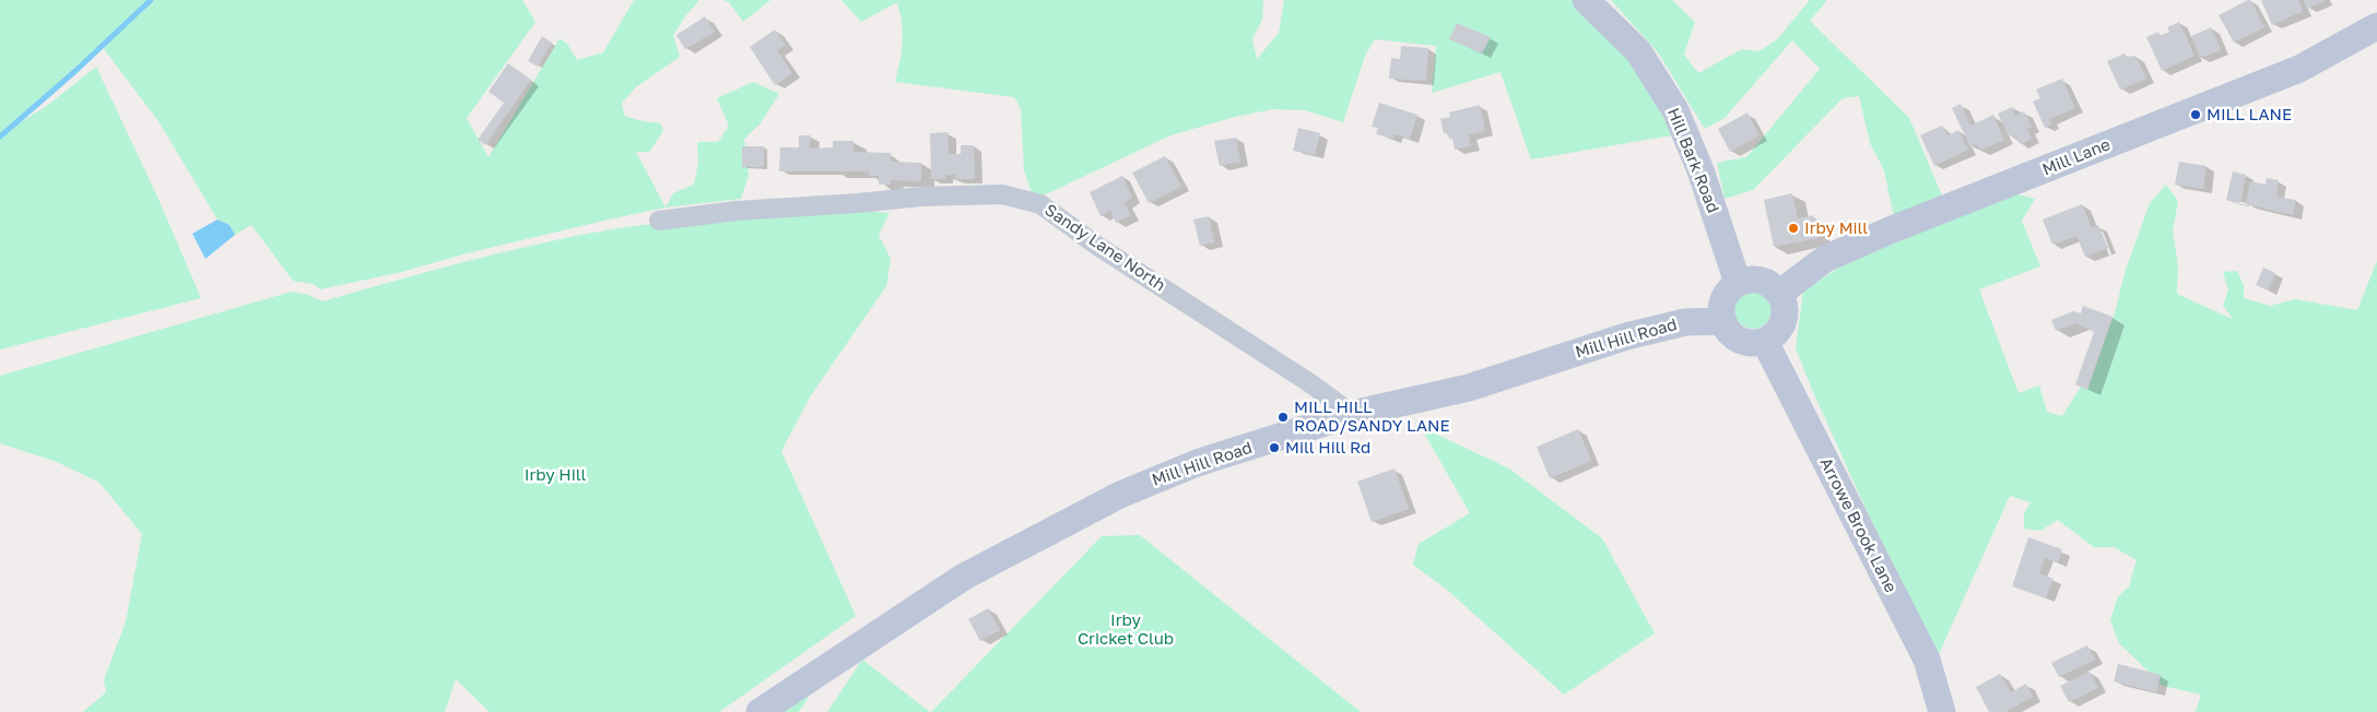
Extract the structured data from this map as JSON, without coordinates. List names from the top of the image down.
{
  "streets": {
    "street": [
      "Mill Lane",
      "Hill Bark Road",
      "Sandy Lane North",
      "Mill Hill Road",
      "Arrowe Brook Lane"
    ]
  },
  "crossings": [
    ["Mill Lane", "Hill Bark Road"],
    ["Mill Lane", "Mill Hill Road"],
    ["Mill Lane", "Arrowe Brook Lane"],
    ["Hill Bark Road", "Mill Hill Road"],
    ["Hill Bark Road", "Arrowe Brook Lane"],
    ["Sandy Lane North", "Mill Hill Road"],
    ["Mill Hill Road", "Arrowe Brook Lane"]
  ],
  "parks": ["Irby Hill", "Irby Cricket Club"],
  "places": [
    "MILL LANE",
    "Irby Mill",
    "MILL HILL ROAD/SANDY LANE",
    "Mill Hill Rd"
  ]
}
